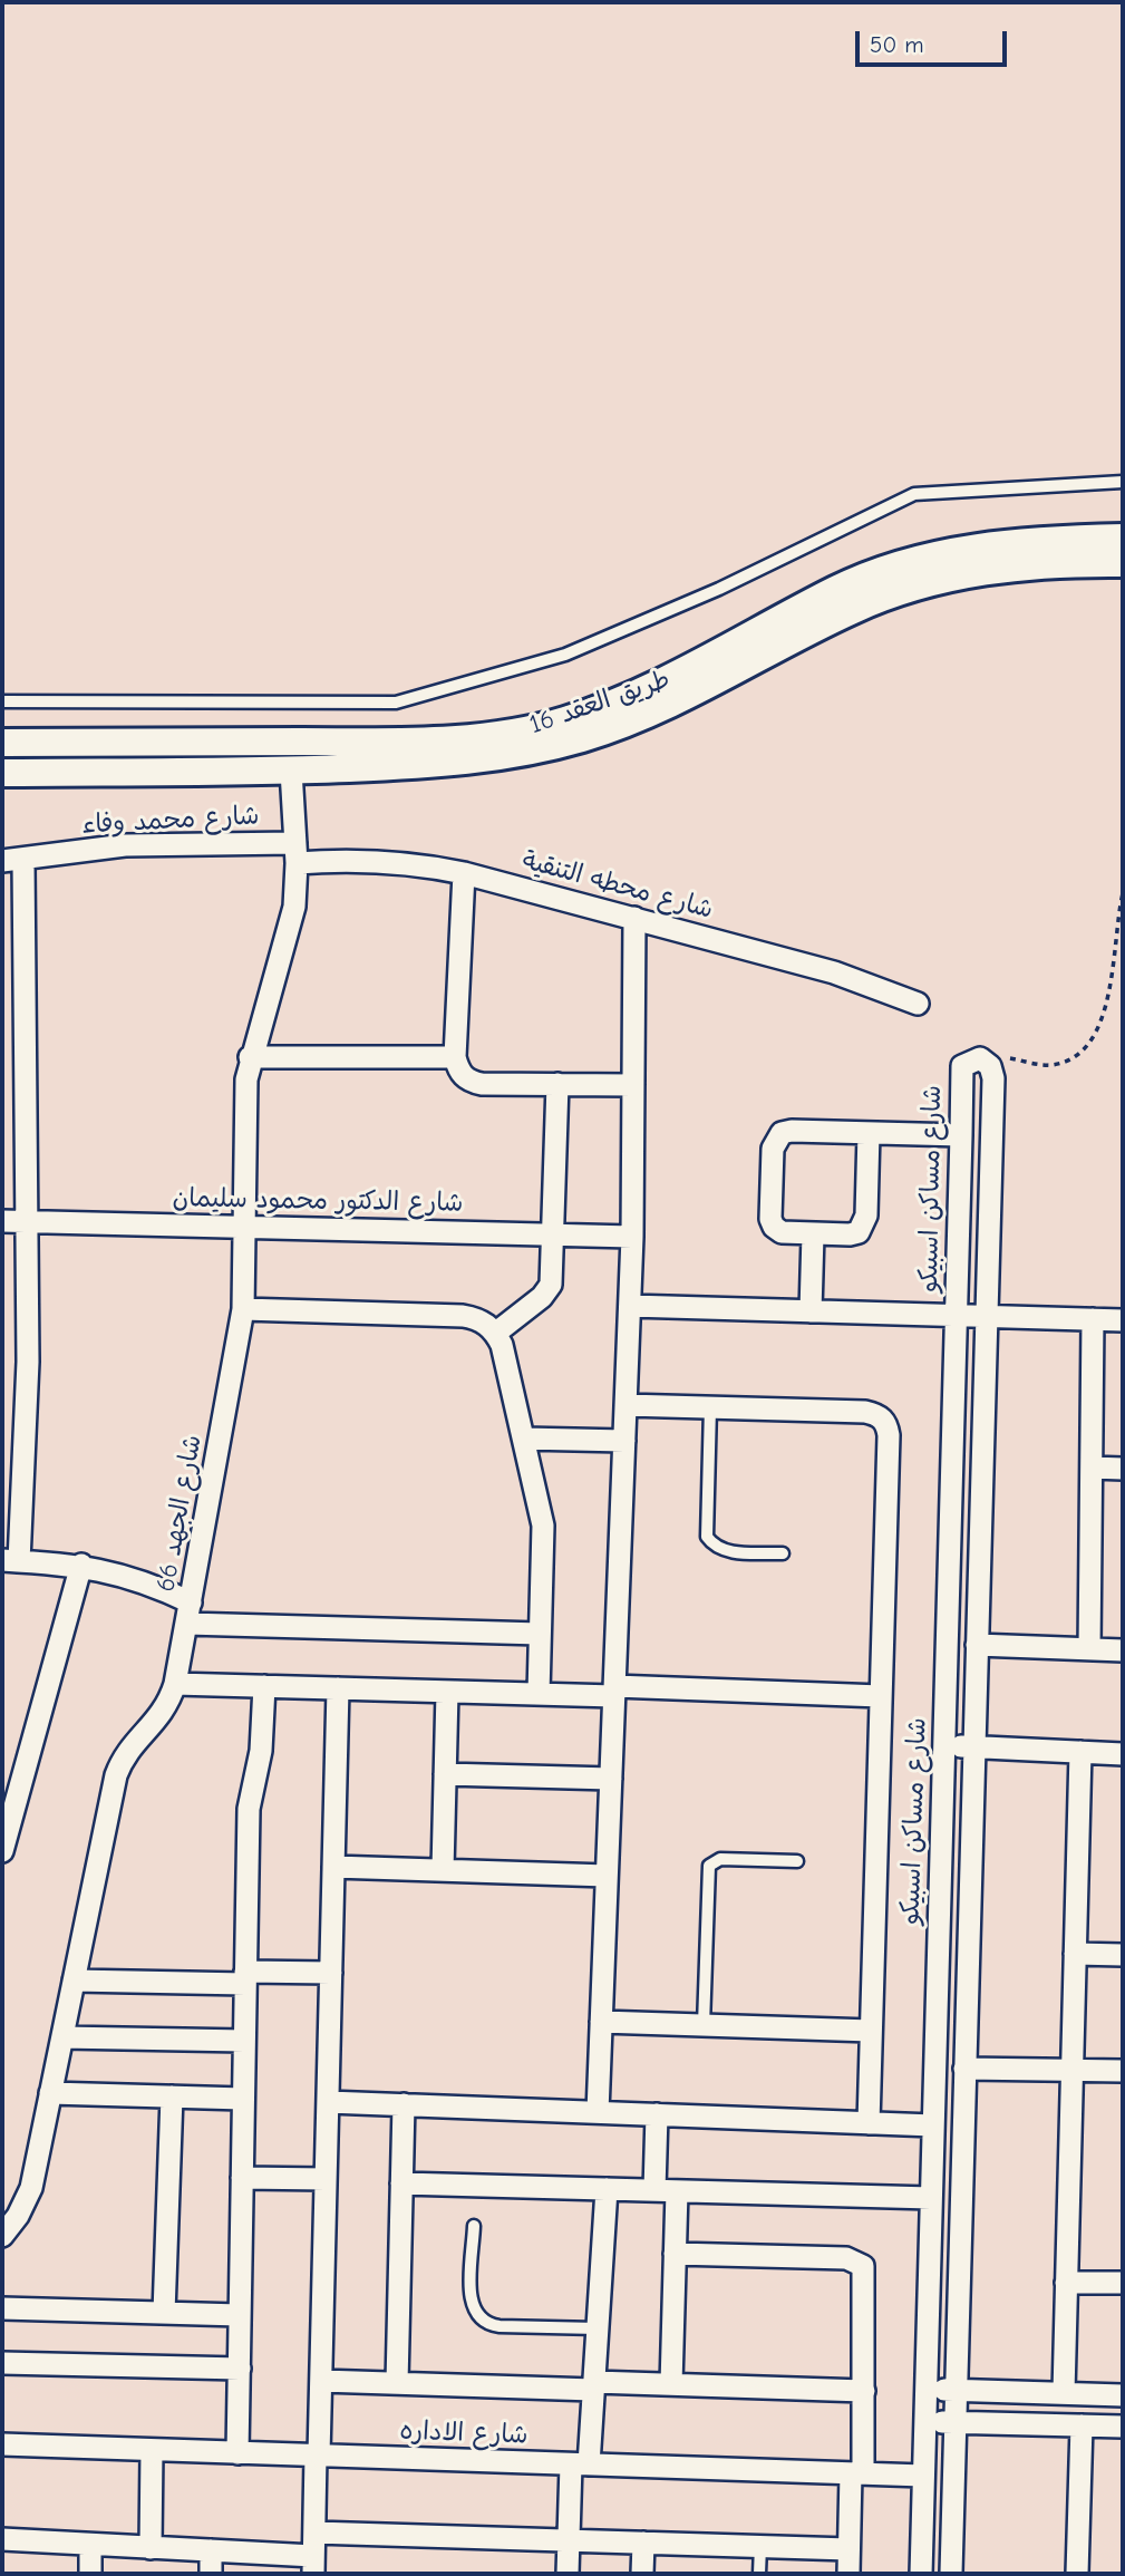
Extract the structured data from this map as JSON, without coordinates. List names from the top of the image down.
{
  "streets": {
    "street": [
      "طريق العقد 16",
      "شارع محمد وفاء",
      "شارع محطه التنقية",
      "شارع مساكن اسبيكو",
      "شارع الدكتور محمود سليمان",
      "شارع الجهد 66",
      "شارع الاداره"
    ]
  },
  "crossings": [
    ["طريق العقد 16", "شارع الجهد 66"],
    ["شارع محمد وفاء", "شارع محطه التنقية"],
    ["شارع محمد وفاء", "شارع الجهد 66"],
    ["شارع محطه التنقية", "شارع الجهد 66"],
    ["شارع مساكن اسبيكو", "شارع الاداره"],
    ["شارع الدكتور محمود سليمان", "شارع الجهد 66"]
  ],
  "scale_bar": "50 m"
}
